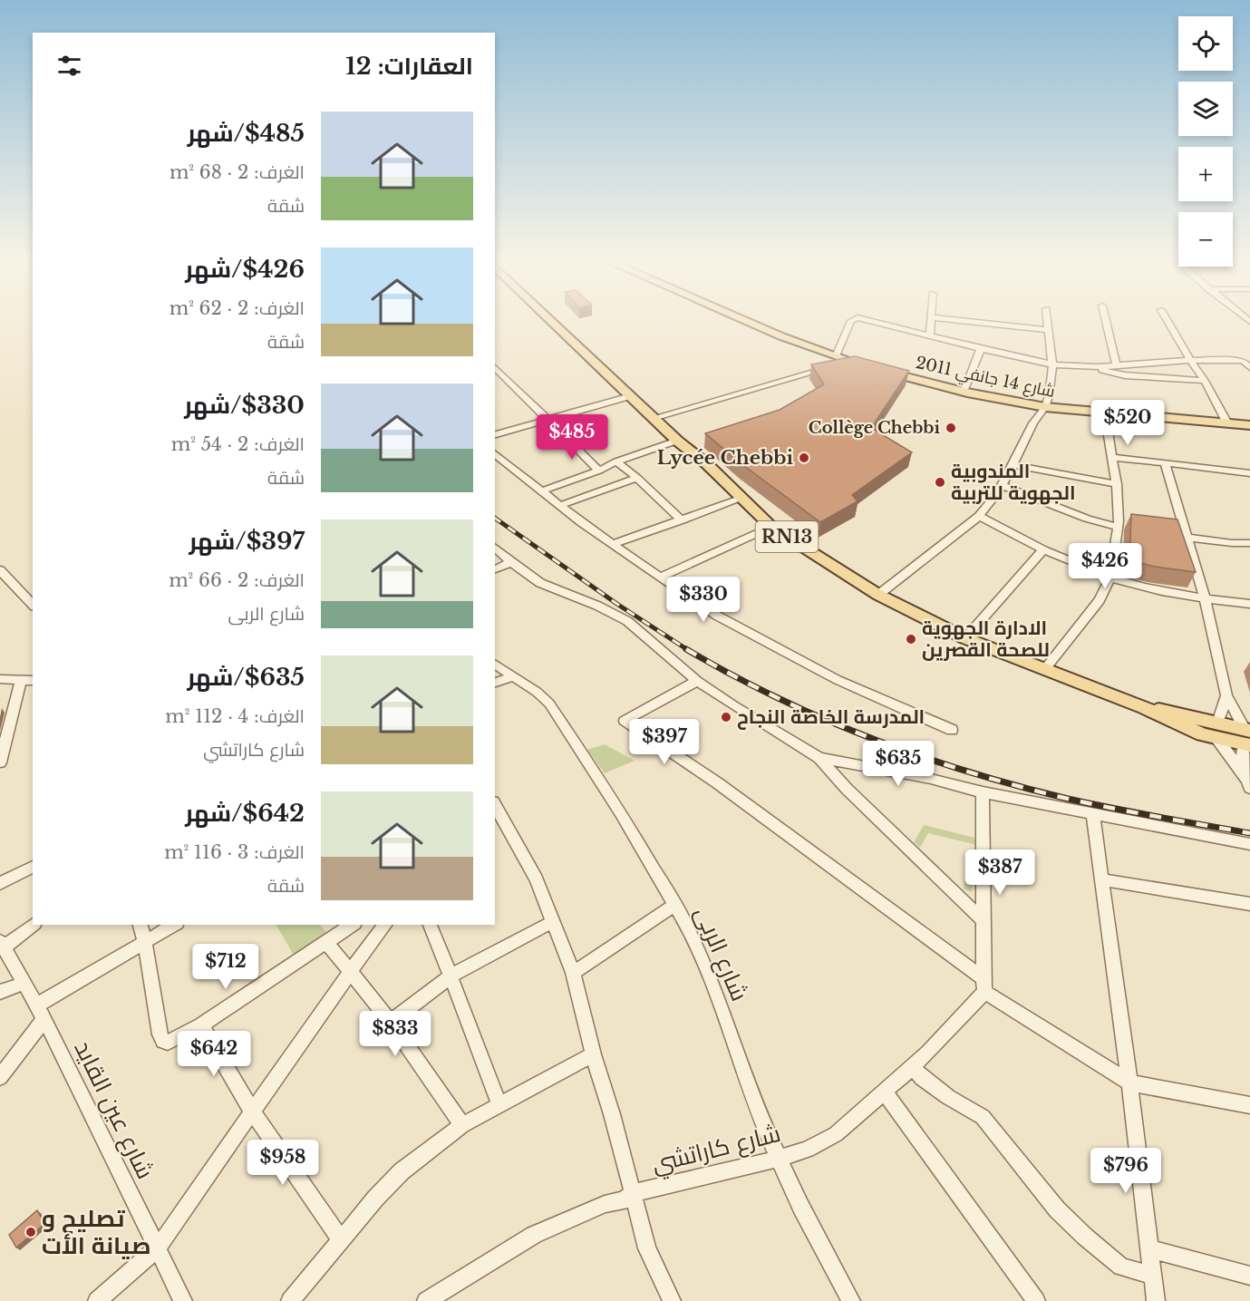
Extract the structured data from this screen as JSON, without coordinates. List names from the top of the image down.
{
  "streets": {
    "main road": ["شارع 14 جانفي 2011", "RN13"],
    "street": ["شارع الربى", "شارع عين القايد", "شارع كاراتشي"]
  },
  "crossings": [
    ["شارع الربى", "شارع كاراتشي"]
  ],
  "places": [
    "Collège Chebbi",
    "Lycée Chebbi",
    "المندوبية الجهوية للتربية",
    "الادارة الجهوية للصحة القصرين",
    "المدرسة الخاصة النجاح",
    "تصليح و صيانة الأت"
  ],
  "page": {
    "map_buttons": ["+", "−"],
    "heading": "العقارات: 12",
    "list": [
      {
        "name": "$485/شهر",
        "note": "الغرف: 2 · 68 m² · شقة"
      },
      {
        "name": "$426/شهر",
        "note": "الغرف: 2 · 62 m² · شقة"
      },
      {
        "name": "$330/شهر",
        "note": "الغرف: 2 · 54 m² · شقة"
      },
      {
        "name": "$397/شهر",
        "note": "الغرف: 2 · 66 m² · شارع الربى"
      },
      {
        "name": "$635/شهر",
        "note": "الغرف: 4 · 112 m² · شارع كاراتشي"
      },
      {
        "name": "$642/شهر",
        "note": "الغرف: 3 · 116 m² · شقة"
      }
    ],
    "price": [
      "$520",
      "$485",
      "$426",
      "$330",
      "$397",
      "$635",
      "$387",
      "$712",
      "$833",
      "$642",
      "$958",
      "$796"
    ]
  }
}
